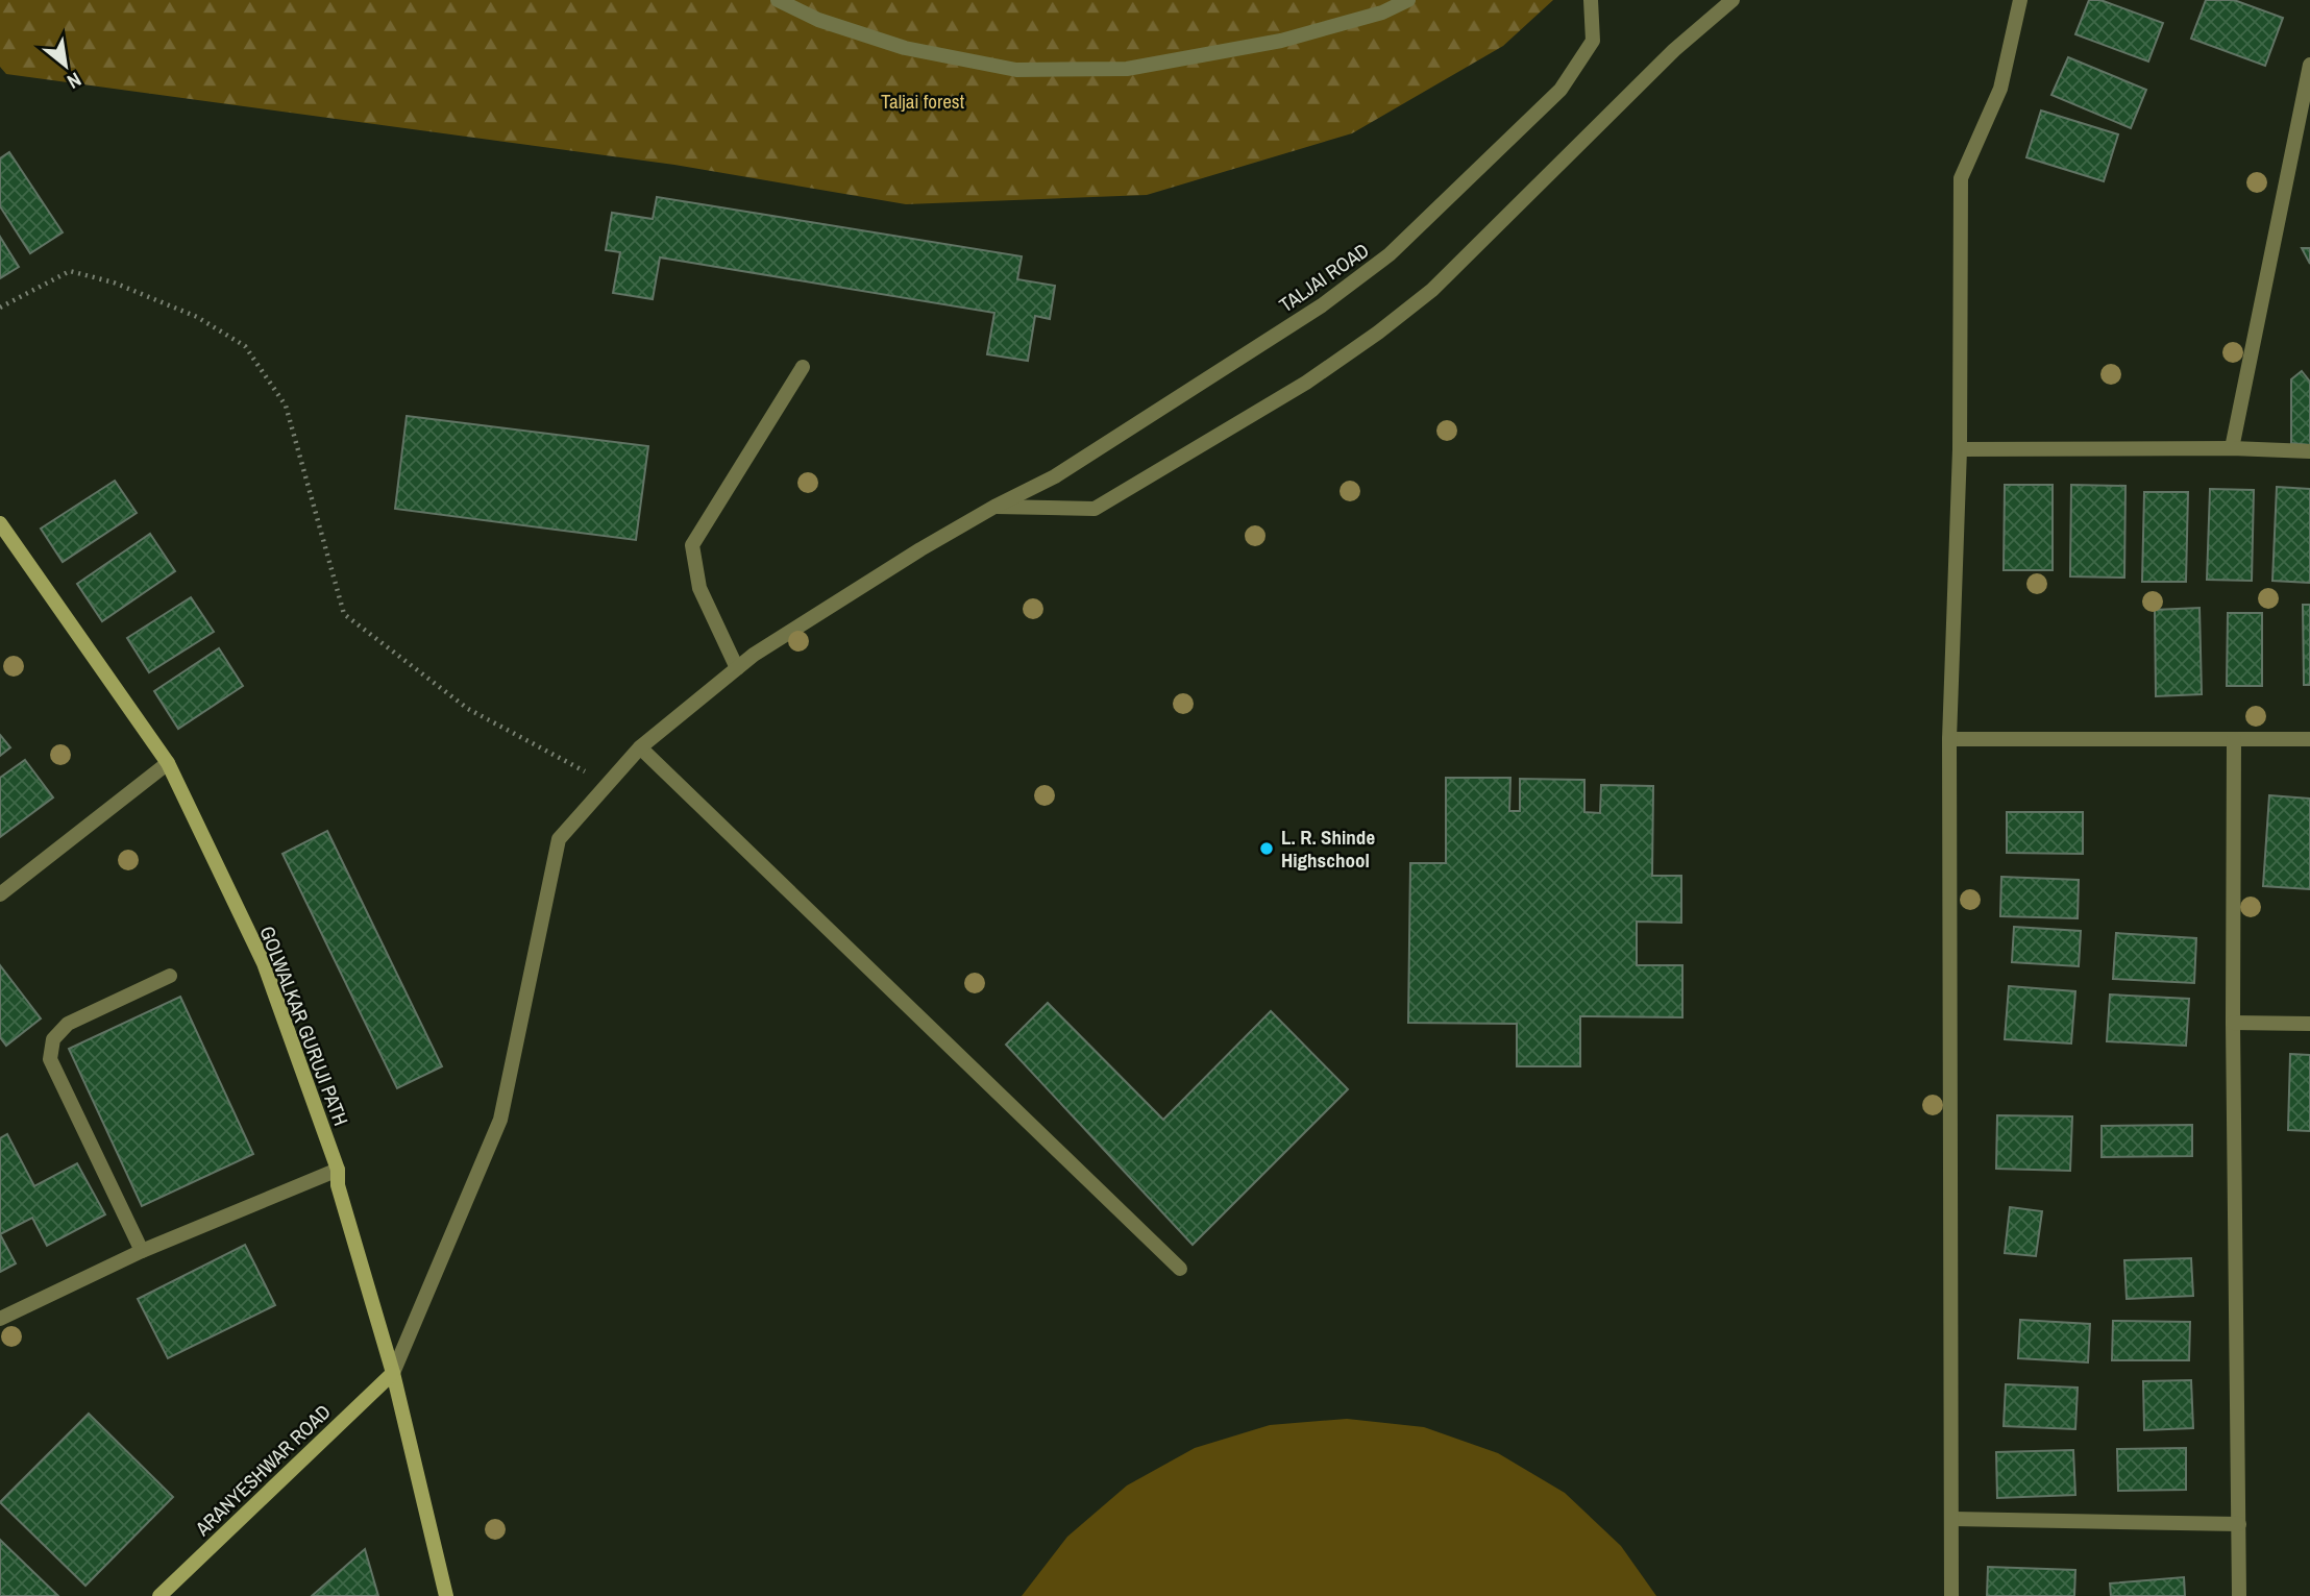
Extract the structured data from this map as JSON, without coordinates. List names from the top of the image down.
{
  "streets": {
    "street": ["TALJAI ROAD", "GOLWALKAR GURUJI PATH", "ARANYESHWAR ROAD"]
  },
  "crossings": [
    ["TALJAI ROAD", "GOLWALKAR GURUJI PATH"],
    ["TALJAI ROAD", "ARANYESHWAR ROAD"],
    ["GOLWALKAR GURUJI PATH", "ARANYESHWAR ROAD"]
  ],
  "parks": ["Taljai forest"],
  "places": ["L. R. Shinde Highschool"],
  "north": "bottom right"
}
